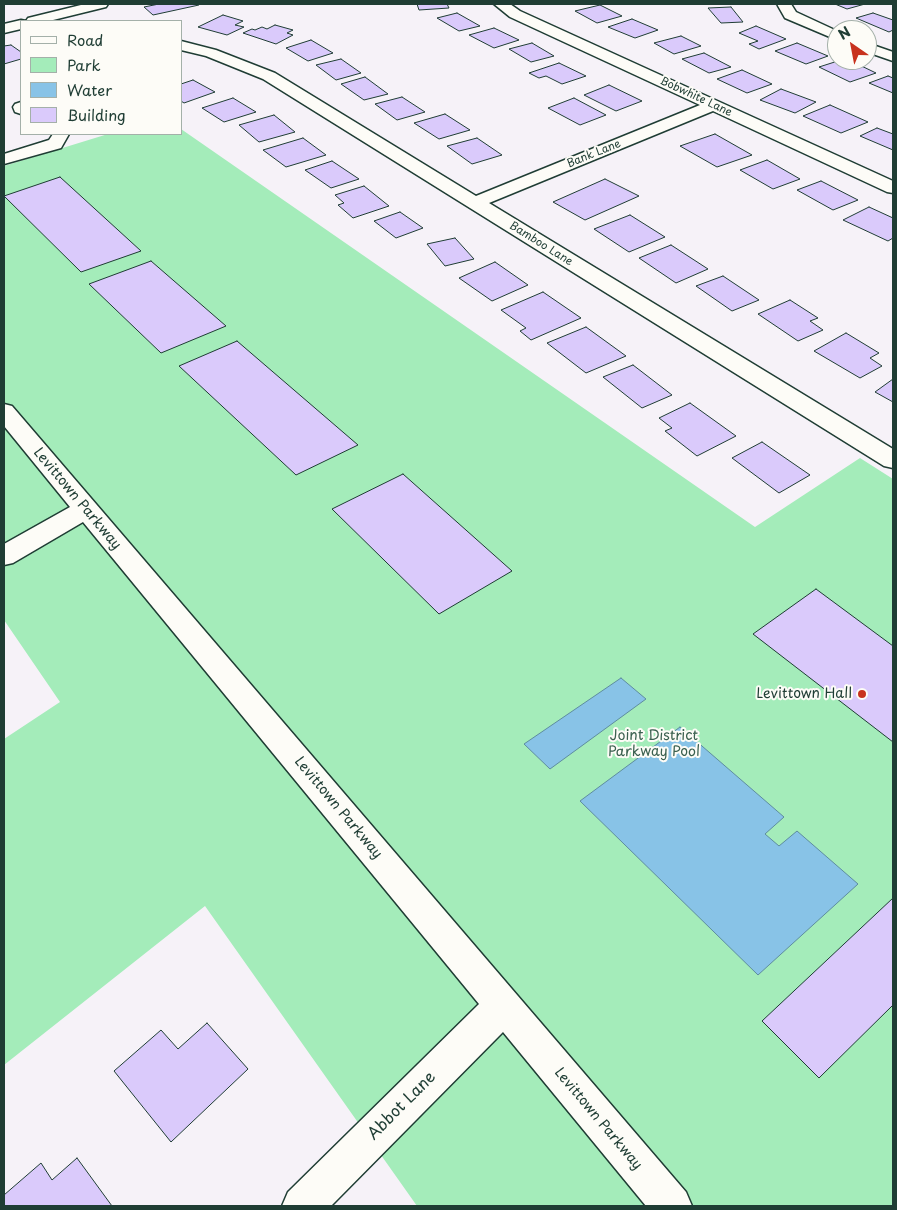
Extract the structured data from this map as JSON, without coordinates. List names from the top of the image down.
{
  "streets": {
    "street": [
      "Bobwhite Lane",
      "Bank Lane",
      "Bamboo Lane",
      "Levittown Parkway",
      "Abbot Lane"
    ]
  },
  "crossings": [
    ["Bobwhite Lane", "Bank Lane"],
    ["Bank Lane", "Bamboo Lane"],
    ["Levittown Parkway", "Abbot Lane"]
  ],
  "parks": ["Joint District Parkway Pool"],
  "places": ["Levittown Hall"],
  "legend": [
    "Road",
    "Park",
    "Water",
    "Building"
  ],
  "north": "top left"
}
